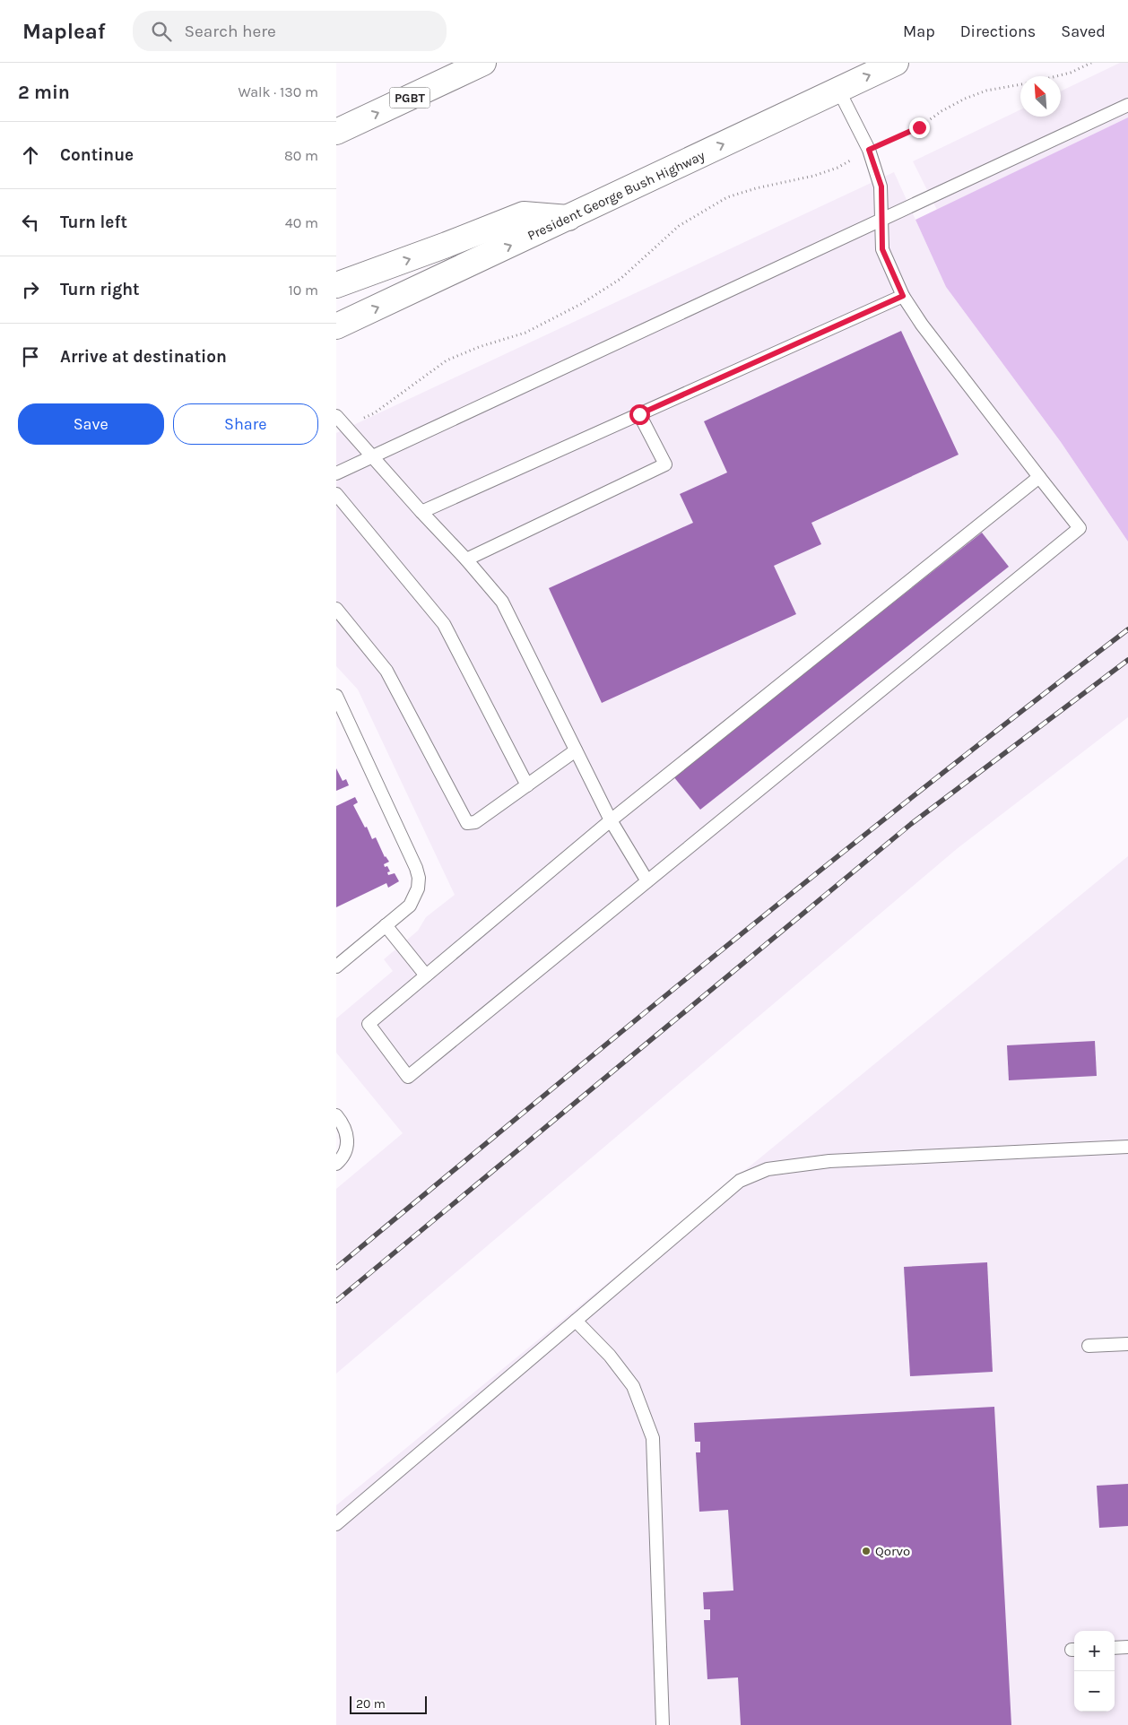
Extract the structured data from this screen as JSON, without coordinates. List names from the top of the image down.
{
  "streets": {
    "main road": ["PGBT", "President George Bush Highway"]
  },
  "places": ["Qorvo"],
  "scale_bar": "20 m",
  "north": "top left",
  "page": {
    "header": "Mapleaf",
    "search": "Search here",
    "nav": ["Map", "Directions", "Saved"],
    "heading": ["2 min", "Walk · 130 m"],
    "list": [
      ["Continue", "80 m"],
      ["Turn left", "40 m"],
      ["Turn right", "10 m"],
      "Arrive at destination"
    ],
    "buttons": ["Save", "Share"],
    "map_buttons": ["+", "−"],
    "scale": "20 m"
  }
}
